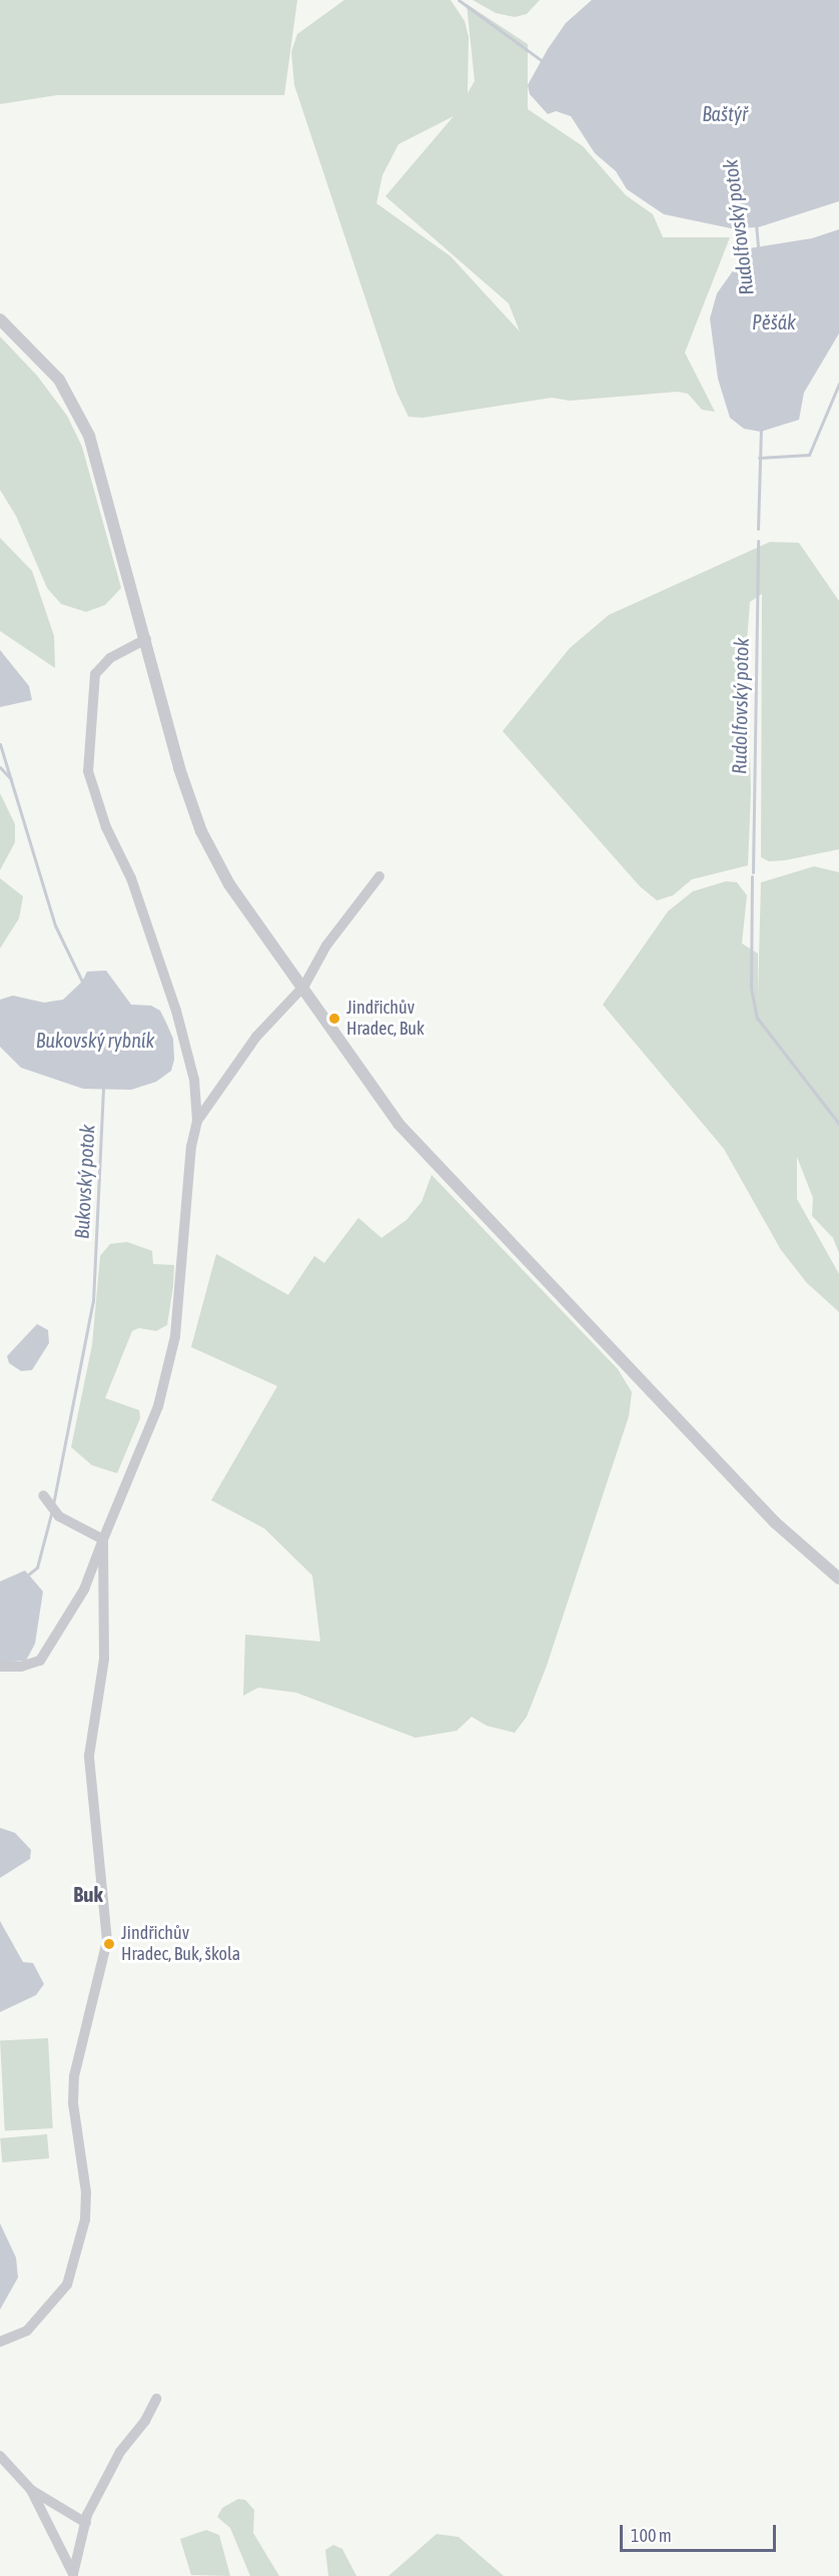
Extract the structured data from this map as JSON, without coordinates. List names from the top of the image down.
{
  "districts": ["Buk"],
  "water": [
    "Baštýř",
    "Rudolfovský potok",
    "Pěšák",
    "Bukovský rybník",
    "Bukovský potok"
  ],
  "places": ["Jindřichův Hradec, Buk", "Jindřichův Hradec, Buk, škola"],
  "scale_bar": "100 m"
}
